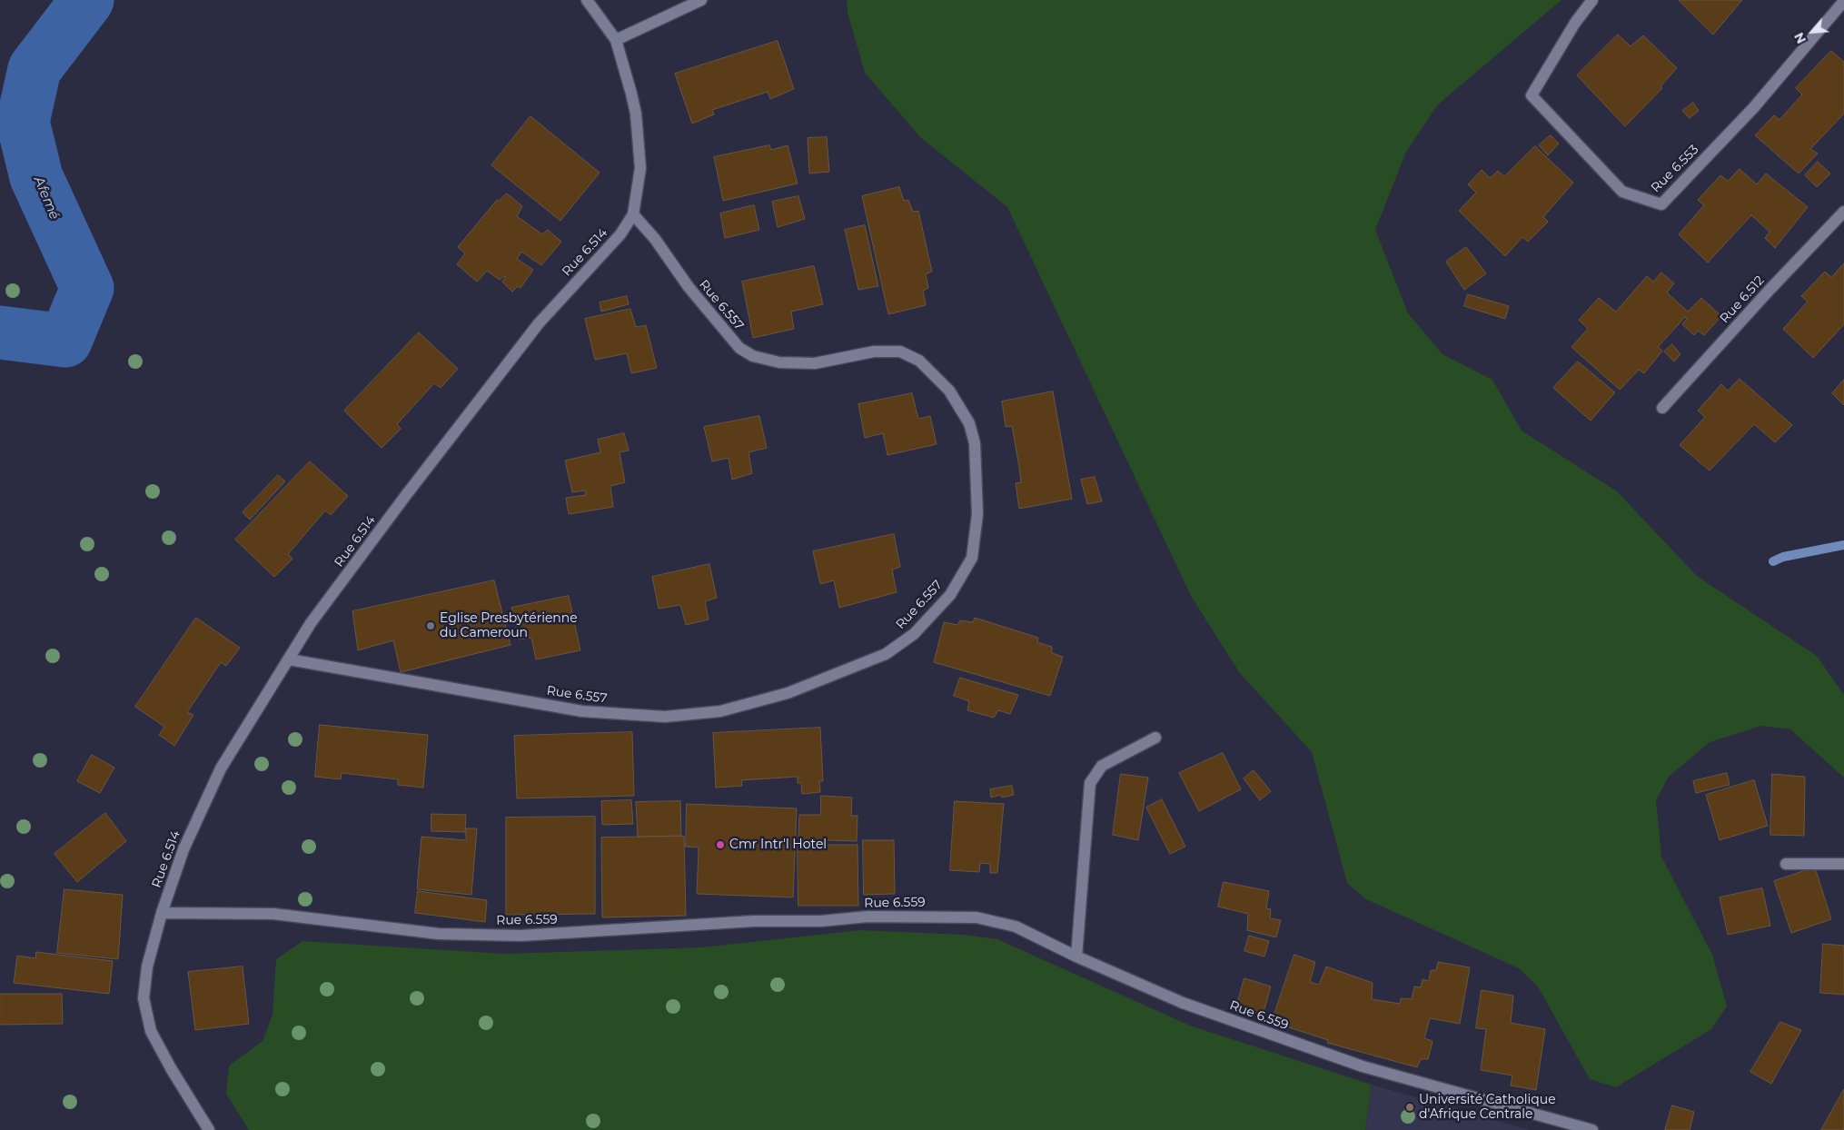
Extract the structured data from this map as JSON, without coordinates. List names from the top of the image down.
{
  "streets": {
    "street": [
      "Rue 6.553",
      "Rue 6.514",
      "Rue 6.512",
      "Rue 6.557",
      "Rue 6.559"
    ]
  },
  "crossings": [
    ["Rue 6.514", "Rue 6.557"],
    ["Rue 6.514", "Rue 6.559"]
  ],
  "water": ["Afemé"],
  "places": ["Eglise Presbytérienne du Cameroun", "Cmr Intr'l Hotel", "Université Catholique d'Afrique Centrale"],
  "north": "bottom left"
}
